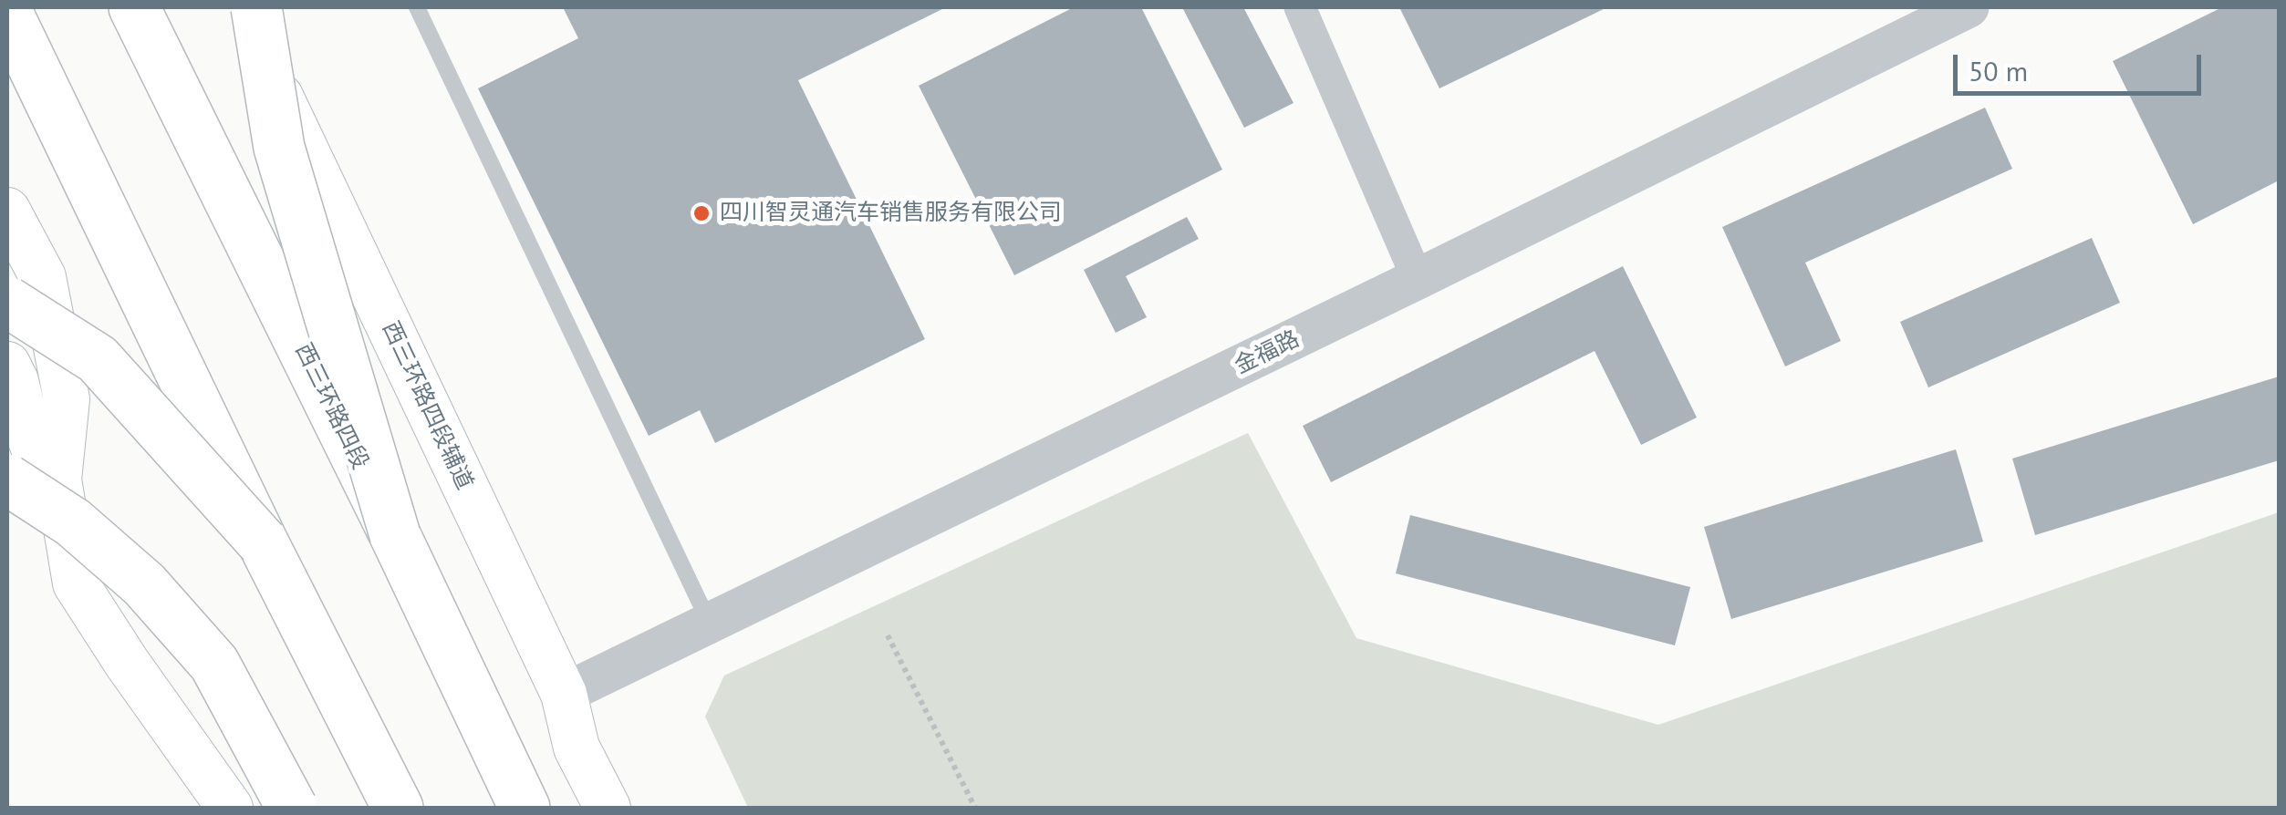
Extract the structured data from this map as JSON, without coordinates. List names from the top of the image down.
{
  "streets": {
    "highway": ["西三环路四段"],
    "main road": ["西三环路四段辅道"],
    "street": ["金福路"]
  },
  "crossings": [
    ["金福路", "西三环路四段辅道"]
  ],
  "places": ["四川智灵通汽车销售服务有限公司"],
  "scale_bar": "50 m"
}
